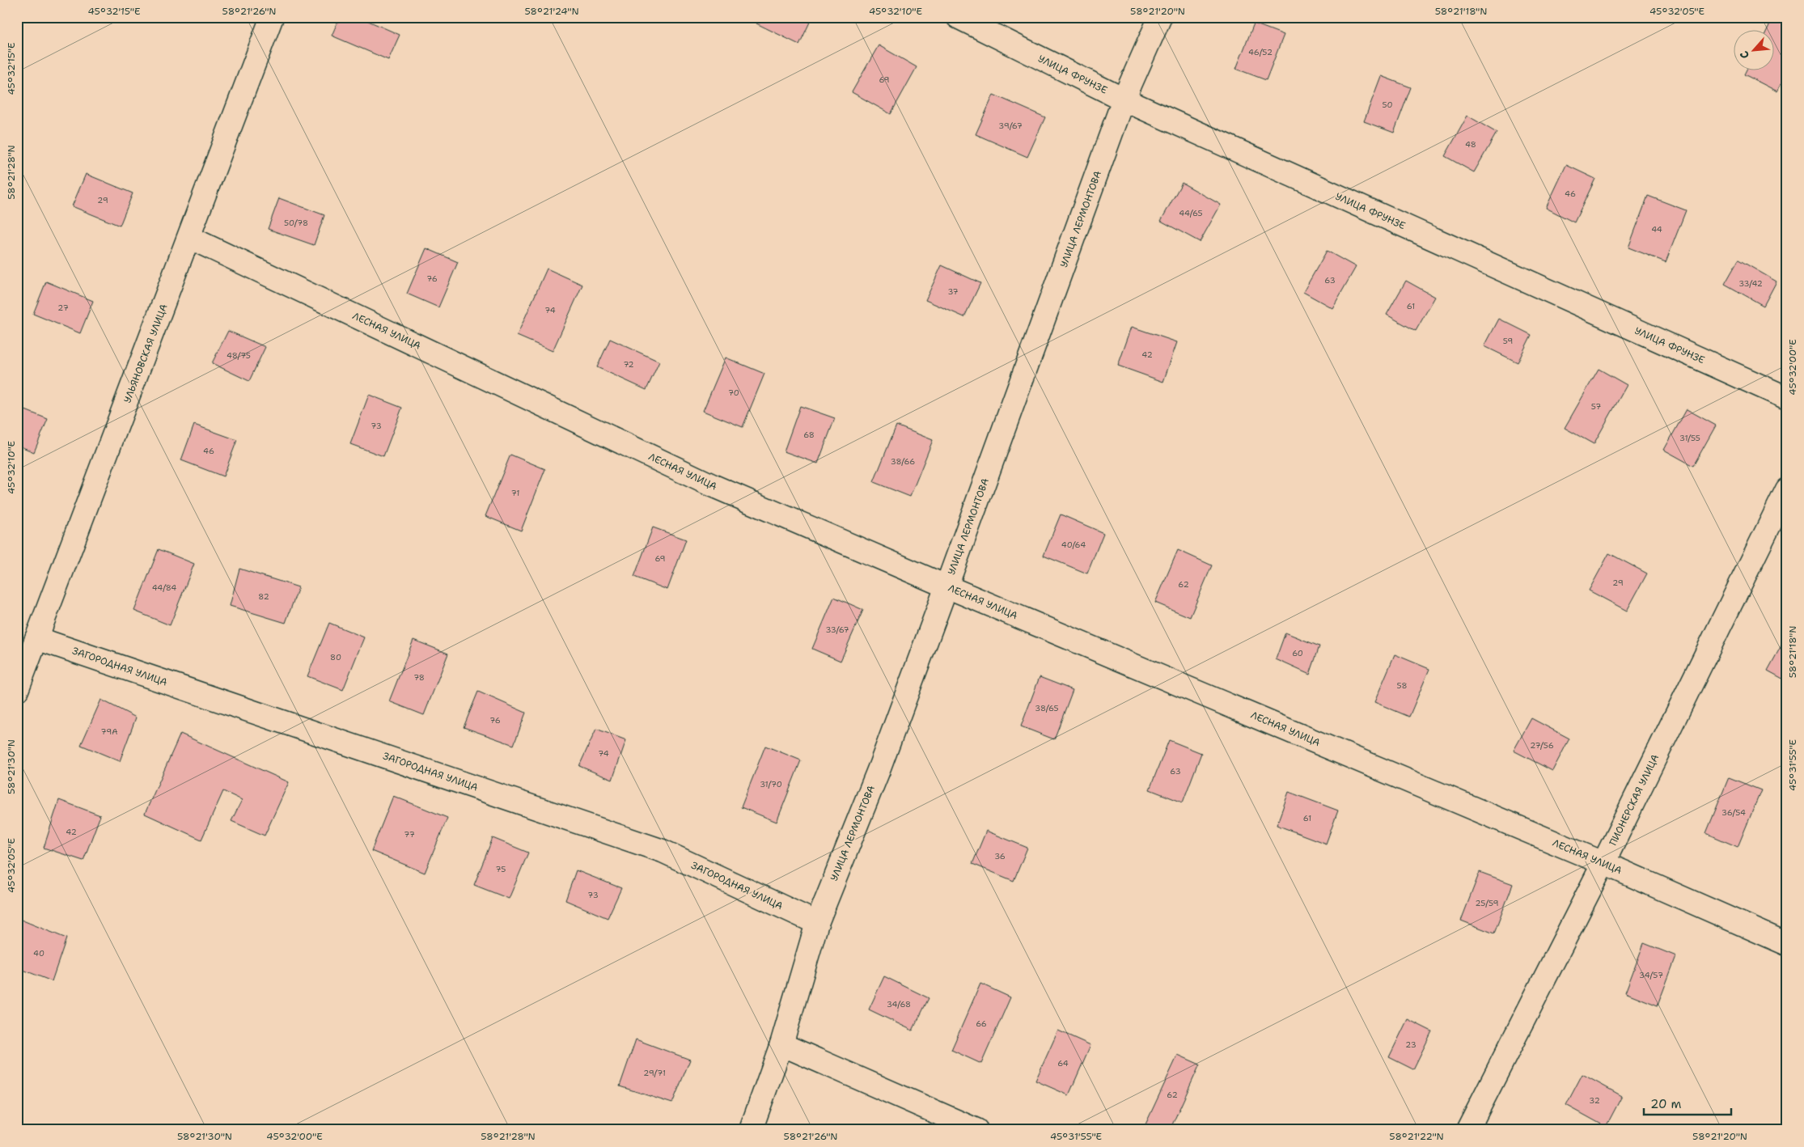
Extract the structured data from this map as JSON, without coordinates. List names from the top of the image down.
{
  "streets": {
    "street": [
      "УЛИЦА ФРУНЗЕ",
      "УЛИЦА ЛЕРМОНТОВА",
      "ЛЕСНАЯ УЛИЦА",
      "УЛЬЯНОВСКАЯ УЛИЦА",
      "ЗАГОРОДНАЯ УЛИЦА",
      "ПИОНЕРСКАЯ УЛИЦА"
    ]
  },
  "crossings": [
    ["УЛИЦА ФРУНЗЕ", "УЛИЦА ЛЕРМОНТОВА"],
    ["УЛИЦА ЛЕРМОНТОВА", "ЛЕСНАЯ УЛИЦА"],
    ["УЛИЦА ЛЕРМОНТОВА", "ЗАГОРОДНАЯ УЛИЦА"],
    ["ЛЕСНАЯ УЛИЦА", "УЛЬЯНОВСКАЯ УЛИЦА"],
    ["ЛЕСНАЯ УЛИЦА", "ПИОНЕРСКАЯ УЛИЦА"],
    ["УЛЬЯНОВСКАЯ УЛИЦА", "ЗАГОРОДНАЯ УЛИЦА"]
  ],
  "house_numbers": [
    "46/52",
    "69",
    "50",
    "39/67",
    "48",
    "46",
    "29",
    "44/65",
    "50/78",
    "44",
    "76",
    "63",
    "33/42",
    "37",
    "61",
    "27",
    "74",
    "59",
    "42",
    "48/75",
    "72",
    "70",
    "57",
    "73",
    "68",
    "31/55",
    "46",
    "38/66",
    "71",
    "40/64",
    "69",
    "29",
    "62",
    "44/84",
    "82",
    "33/67",
    "60",
    "80",
    "78",
    "58",
    "38/65",
    "76",
    "79А",
    "27/56",
    "74",
    "63",
    "31/70",
    "36/54",
    "61",
    "42",
    "77",
    "36",
    "75",
    "73",
    "25/59",
    "40",
    "34/57",
    "34/68",
    "66",
    "23",
    "64",
    "29/71",
    "62",
    "32"
  ],
  "scale_bar": "20 m",
  "north": "bottom left",
  "coordinates": [
    "45°32'15\"E",
    "58°21'26\"N",
    "58°21'24\"N",
    "45°32'10\"E",
    "58°21'20\"N",
    "58°21'18\"N",
    "45°32'05\"E",
    "58°21'28\"N",
    "45°32'00\"E",
    "45°31'55\"E",
    "58°21'30\"N",
    "58°21'22\"N"
  ]
}
